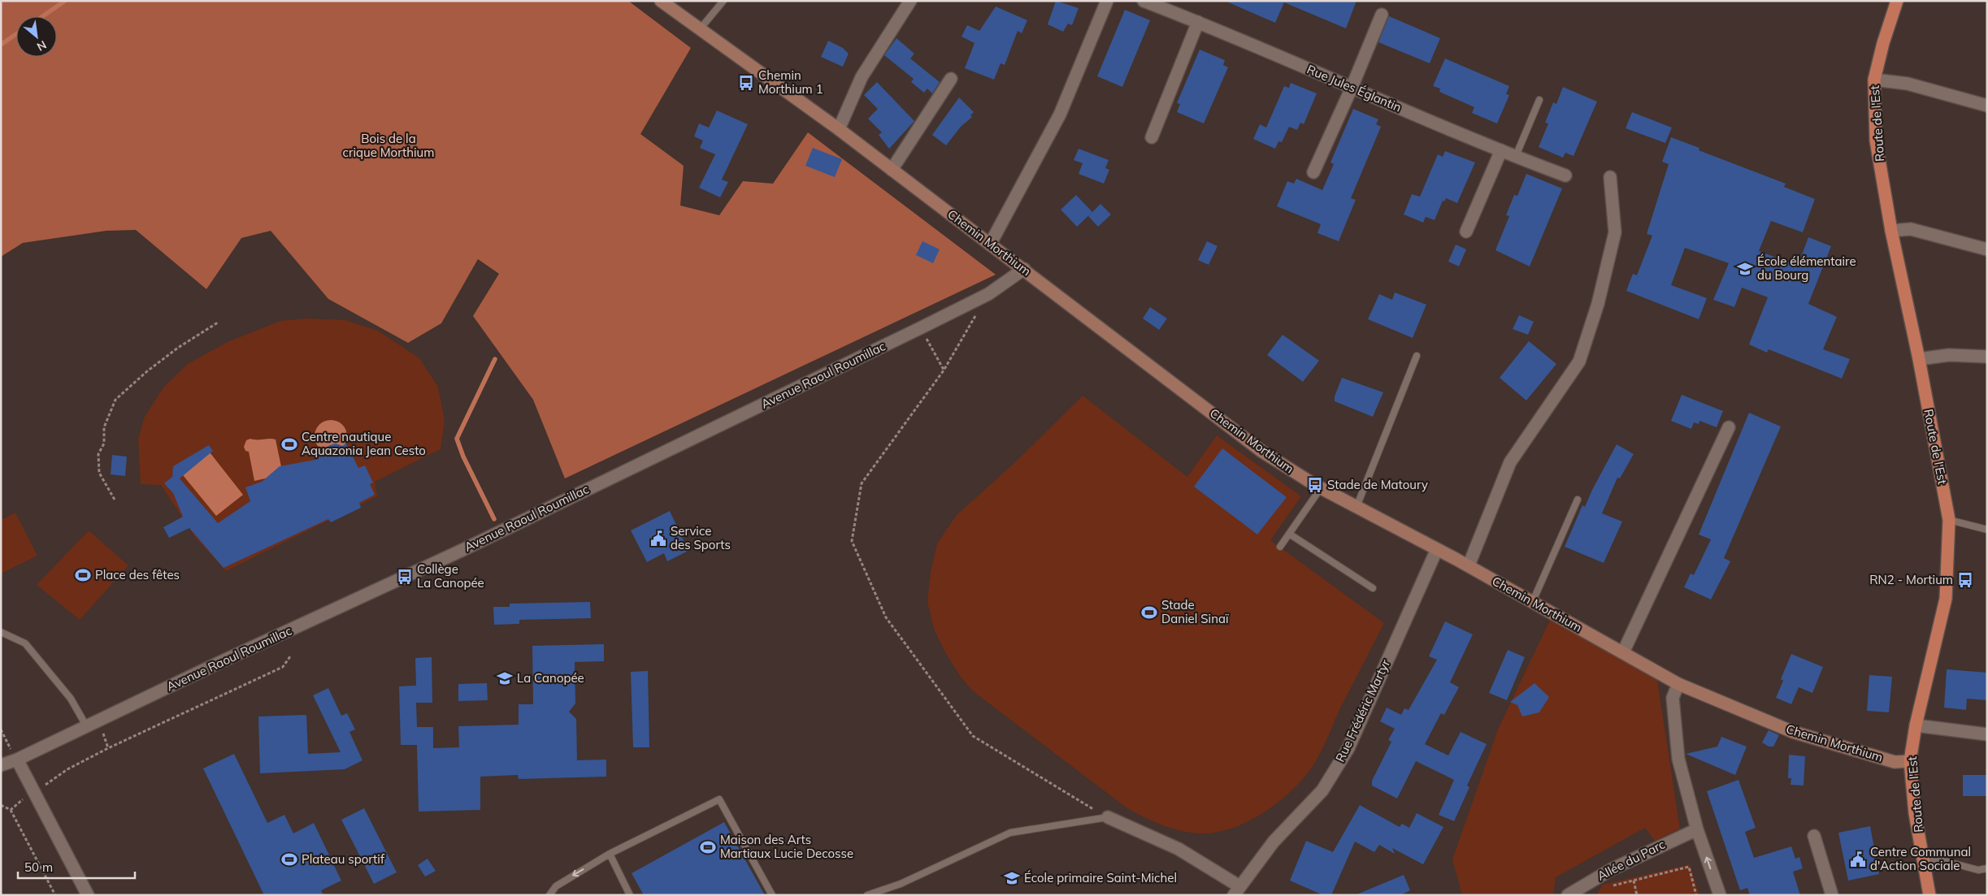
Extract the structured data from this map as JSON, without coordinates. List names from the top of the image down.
{
  "streets": {
    "main road": ["Route de l'Est"],
    "street": [
      "Rue Jules Églantin",
      "Chemin Morthium",
      "Avenue Raoul Roumillac",
      "Rue Frédéric Martyr",
      "Allée du Parc"
    ]
  },
  "crossings": [
    ["Route de l'Est", "Chemin Morthium"],
    ["Chemin Morthium", "Avenue Raoul Roumillac"],
    ["Chemin Morthium", "Rue Frédéric Martyr"]
  ],
  "parks": ["Bois de la crique Morthium"],
  "places": {
    "bus stop": [
      "Chemin Morthium 1",
      "Stade de Matoury",
      "Collège La Canopée",
      "RN2 - Mortium"
    ],
    "school or university": ["École élémentaire du Bourg", "La Canopée", "École primaire Saint-Michel"],
    "sports": [
      "Centre nautique Aquazonia Jean Cesto",
      "Place des fêtes",
      "Stade Daniel Sinaï",
      "Maison des Arts Martiaux Lucie Decosse",
      "Plateau sportif"
    ],
    "public building": ["Service des Sports", "Centre Communal d'Action Sociale"]
  },
  "scale_bar": "50 m",
  "north": "bottom right"
}
